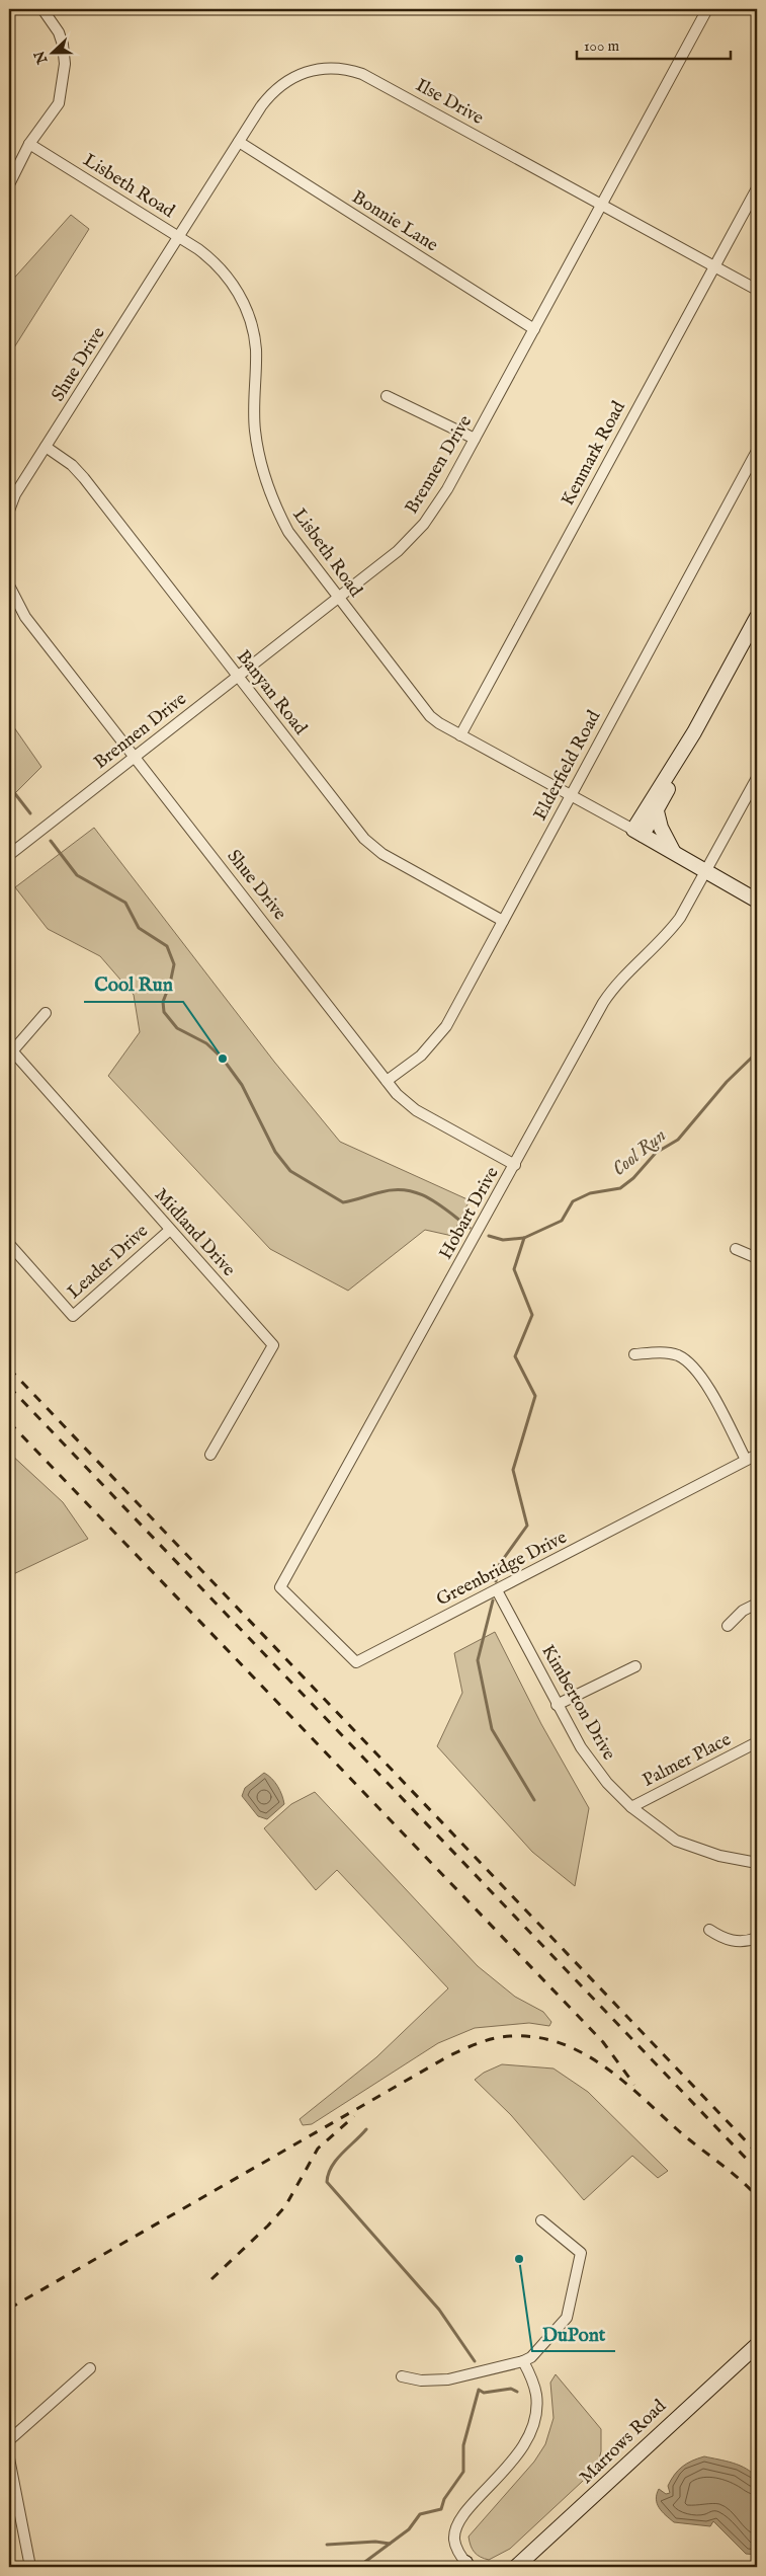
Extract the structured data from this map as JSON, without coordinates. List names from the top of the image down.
{
  "streets": {
    "street": [
      "Ilse Drive",
      "Lisbeth Road",
      "Bonnie Lane",
      "Shue Drive",
      "Kenmark Road",
      "Brennen Drive",
      "Banyan Road",
      "Elderfield Road",
      "Hobart Drive",
      "Midland Drive",
      "Leader Drive",
      "Greenbridge Drive",
      "Kimberton Drive",
      "Palmer Place",
      "Marrows Road"
    ]
  },
  "crossings": [
    ["Ilse Drive", "Lisbeth Road"],
    ["Ilse Drive", "Bonnie Lane"],
    ["Ilse Drive", "Shue Drive"],
    ["Ilse Drive", "Kenmark Road"],
    ["Ilse Drive", "Brennen Drive"],
    ["Lisbeth Road", "Shue Drive"],
    ["Lisbeth Road", "Kenmark Road"],
    ["Lisbeth Road", "Brennen Drive"],
    ["Lisbeth Road", "Elderfield Road"],
    ["Bonnie Lane", "Brennen Drive"],
    ["Shue Drive", "Brennen Drive"],
    ["Shue Drive", "Banyan Road"],
    ["Shue Drive", "Elderfield Road"],
    ["Shue Drive", "Hobart Drive"],
    ["Brennen Drive", "Banyan Road"],
    ["Banyan Road", "Elderfield Road"],
    ["Hobart Drive", "Greenbridge Drive"],
    ["Midland Drive", "Leader Drive"],
    ["Greenbridge Drive", "Kimberton Drive"],
    ["Kimberton Drive", "Palmer Place"]
  ],
  "water": ["Cool Run"],
  "places": ["Cool Run", "DuPont"],
  "scale_bar": "100 m",
  "north": "left"
}
